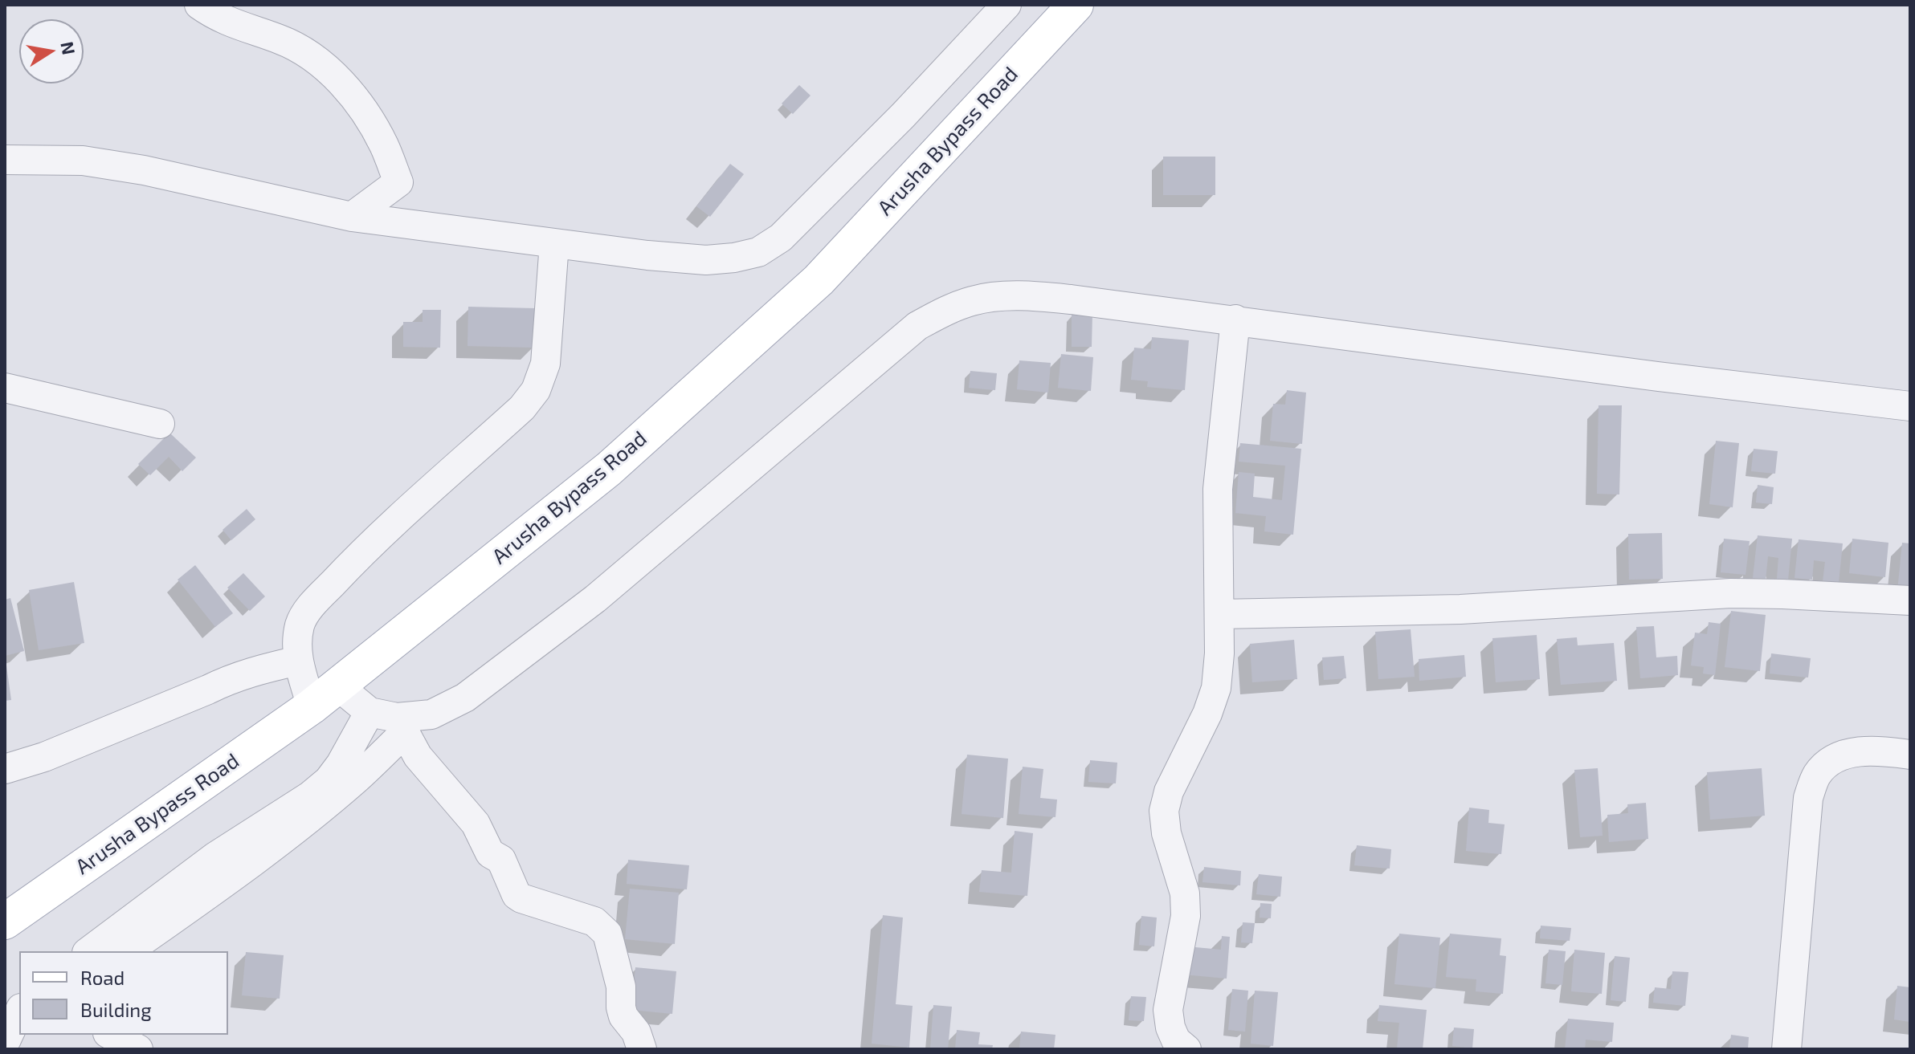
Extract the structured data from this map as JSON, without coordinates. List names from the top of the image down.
{
  "streets": {
    "main road": ["Arusha Bypass Road"]
  },
  "legend": ["Road", "Building"],
  "north": "right"
}
